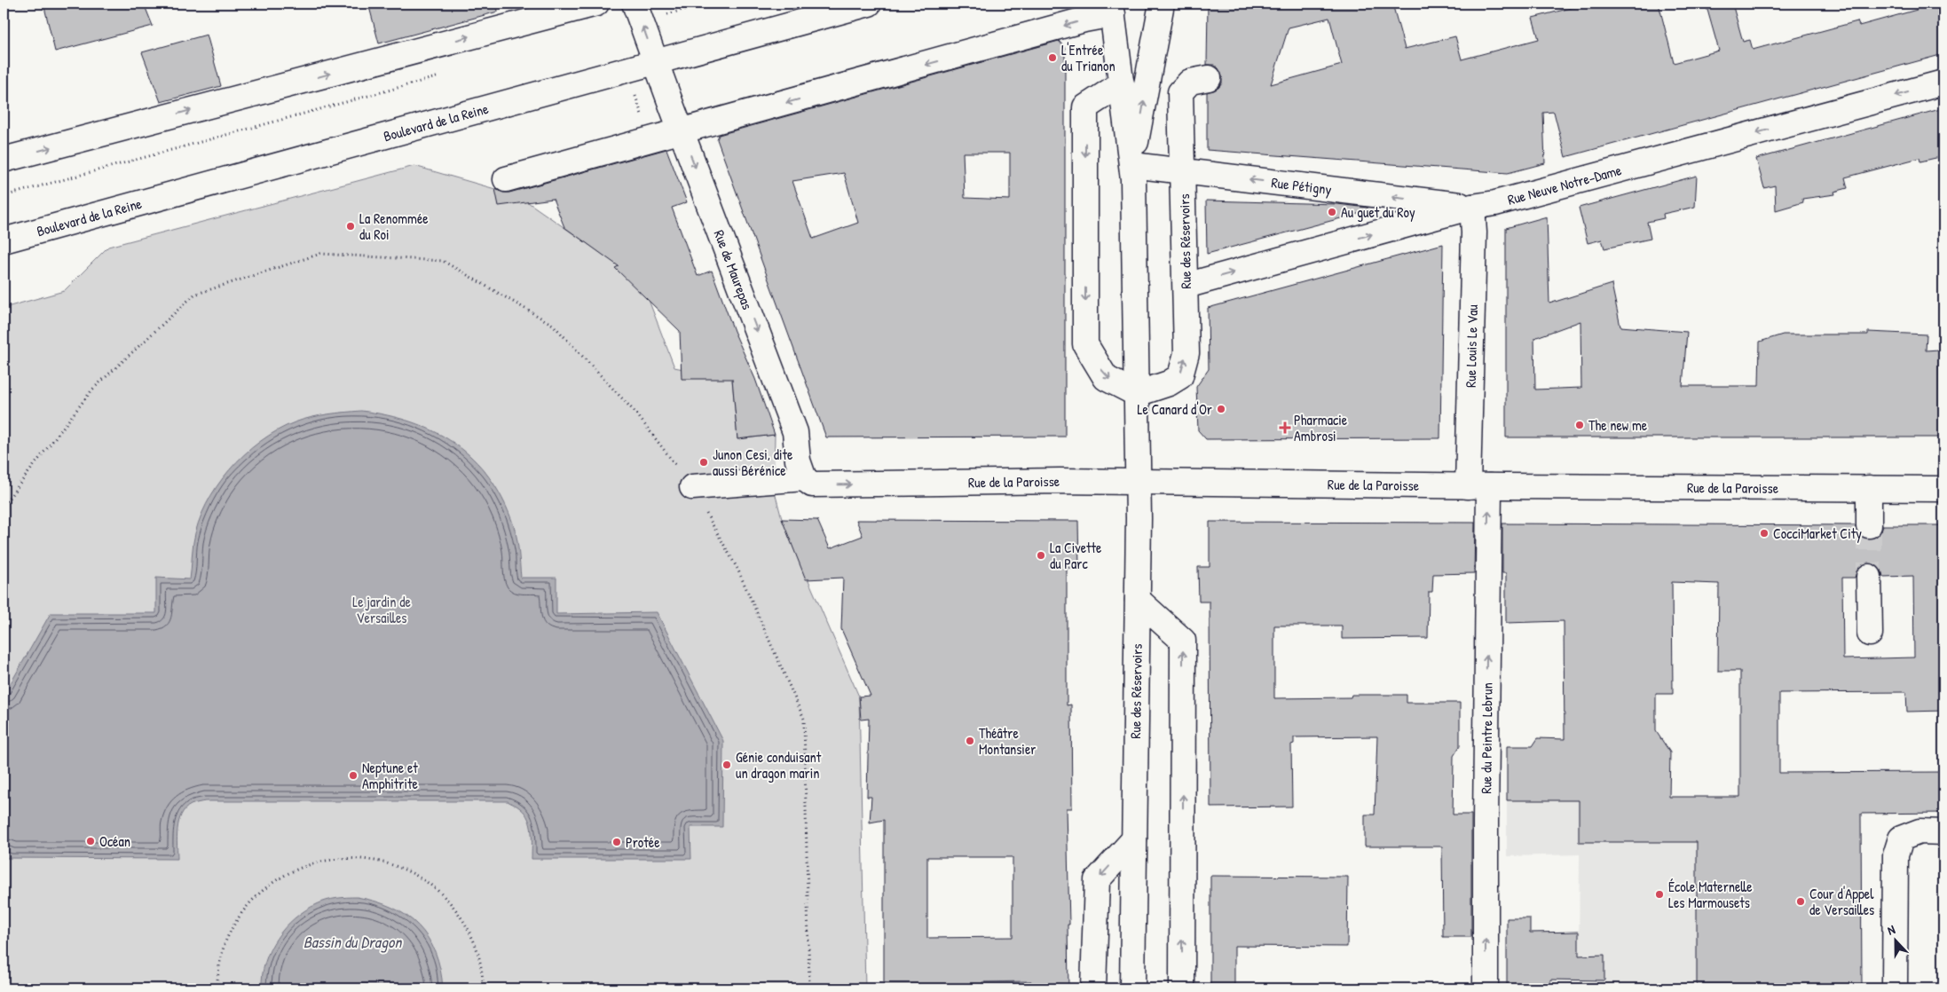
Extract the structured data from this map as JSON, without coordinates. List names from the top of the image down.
{
  "streets": {
    "street": [
      "Boulevard de la Reine",
      "Rue Neuve Notre-Dame",
      "Rue Pétigny",
      "Rue des Réservoirs",
      "Rue de Maurepas",
      "Rue Louis Le Vau",
      "Rue de la Paroisse",
      "Rue du Peintre Lebrun"
    ]
  },
  "crossings": [
    ["Boulevard de la Reine", "Rue de Maurepas"],
    ["Rue Neuve Notre-Dame", "Rue Pétigny"],
    ["Rue Neuve Notre-Dame", "Rue des Réservoirs"],
    ["Rue Neuve Notre-Dame", "Rue Louis Le Vau"],
    ["Rue Pétigny", "Rue des Réservoirs"],
    ["Rue Pétigny", "Rue Louis Le Vau"],
    ["Rue des Réservoirs", "Rue de la Paroisse"],
    ["Rue de Maurepas", "Rue de la Paroisse"],
    ["Rue Louis Le Vau", "Rue de la Paroisse"],
    ["Rue Louis Le Vau", "Rue du Peintre Lebrun"],
    ["Rue de la Paroisse", "Rue du Peintre Lebrun"]
  ],
  "one_way": ["Rue Pétigny", "Rue du Peintre Lebrun"],
  "water": ["Bassin du Dragon"],
  "parks": ["Le jardin de Versailles"],
  "places": {
    "other": [
      "L'Entrée du Trianon",
      "Au guet du Roy",
      "La Renommée du Roi",
      "Le Canard d'Or",
      "The new me",
      "Junon Cesi, dite aussi Bérénice",
      "CocciMarket City",
      "La Civette du Parc",
      "Théâtre Montansier",
      "Génie conduisant un dragon marin",
      "Neptune et Amphitrite",
      "Océan",
      "Protée",
      "École Maternelle Les Marmousets",
      "Cour d'Appel de Versailles"
    ],
    "health": ["Pharmacie Ambrosi"]
  },
  "north": "top"
}
